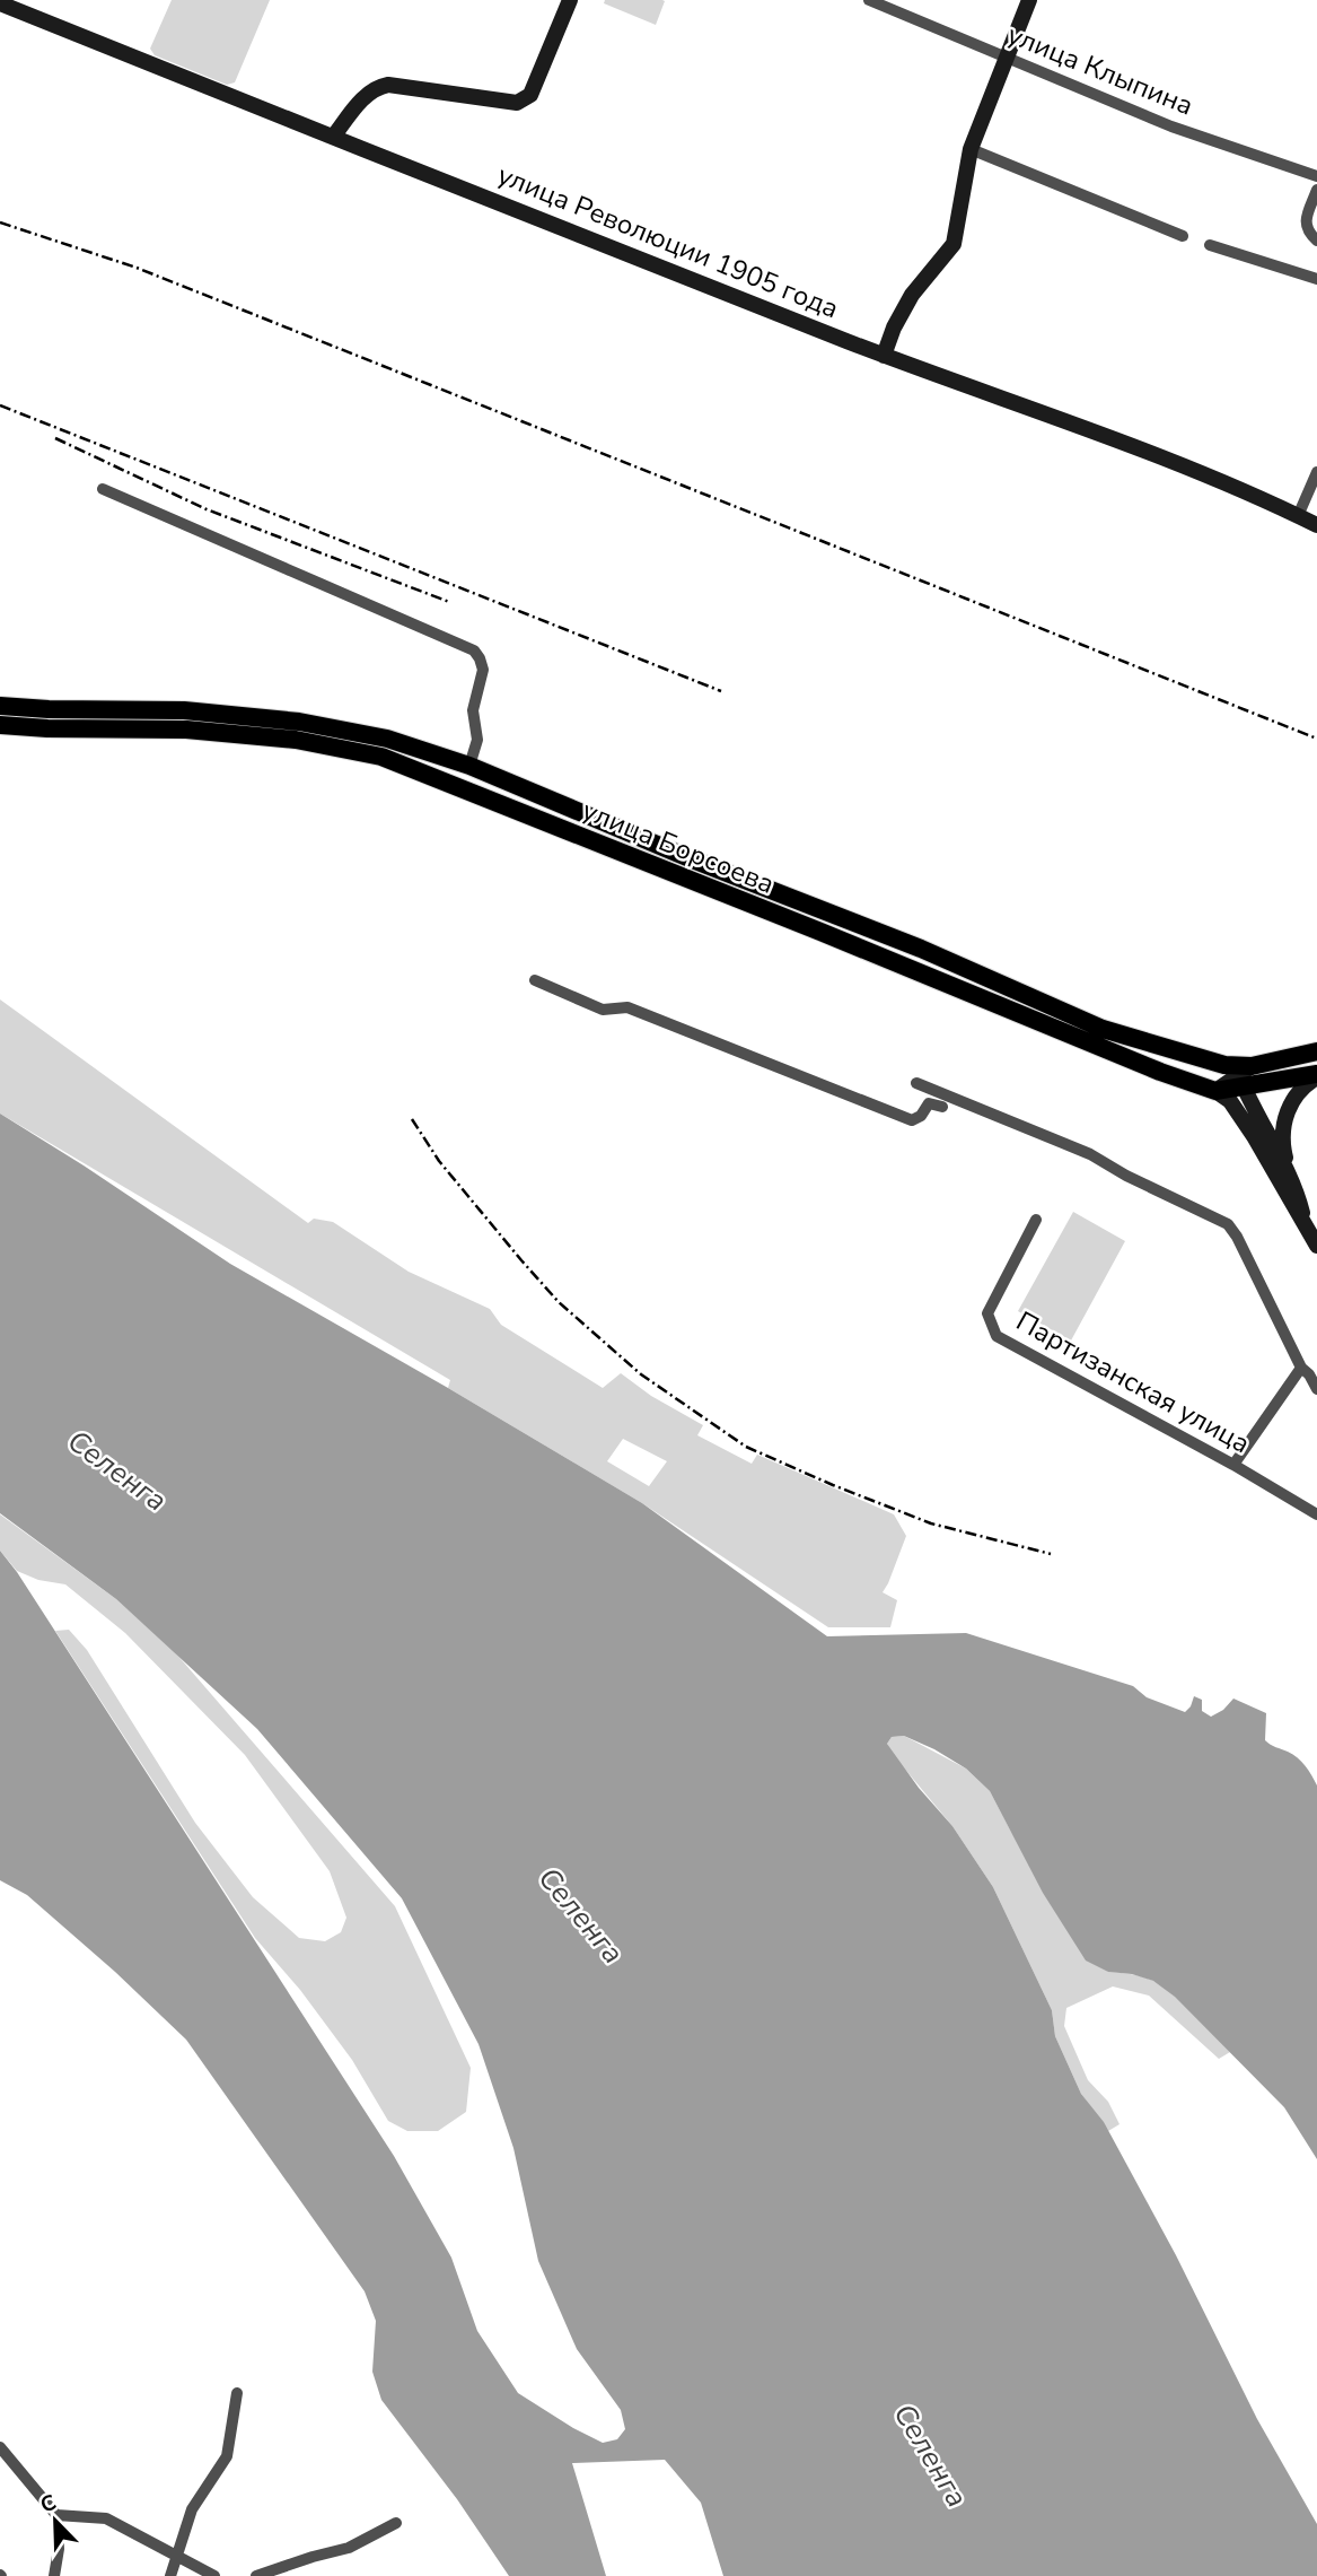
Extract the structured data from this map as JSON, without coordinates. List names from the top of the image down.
{
  "streets": {
    "main road": ["улица Революции 1905 года", "улица Борсоева"],
    "street": ["улица Клыпина", "Партизанская улица"]
  },
  "water": ["Селенга"],
  "north": "top left"
}
